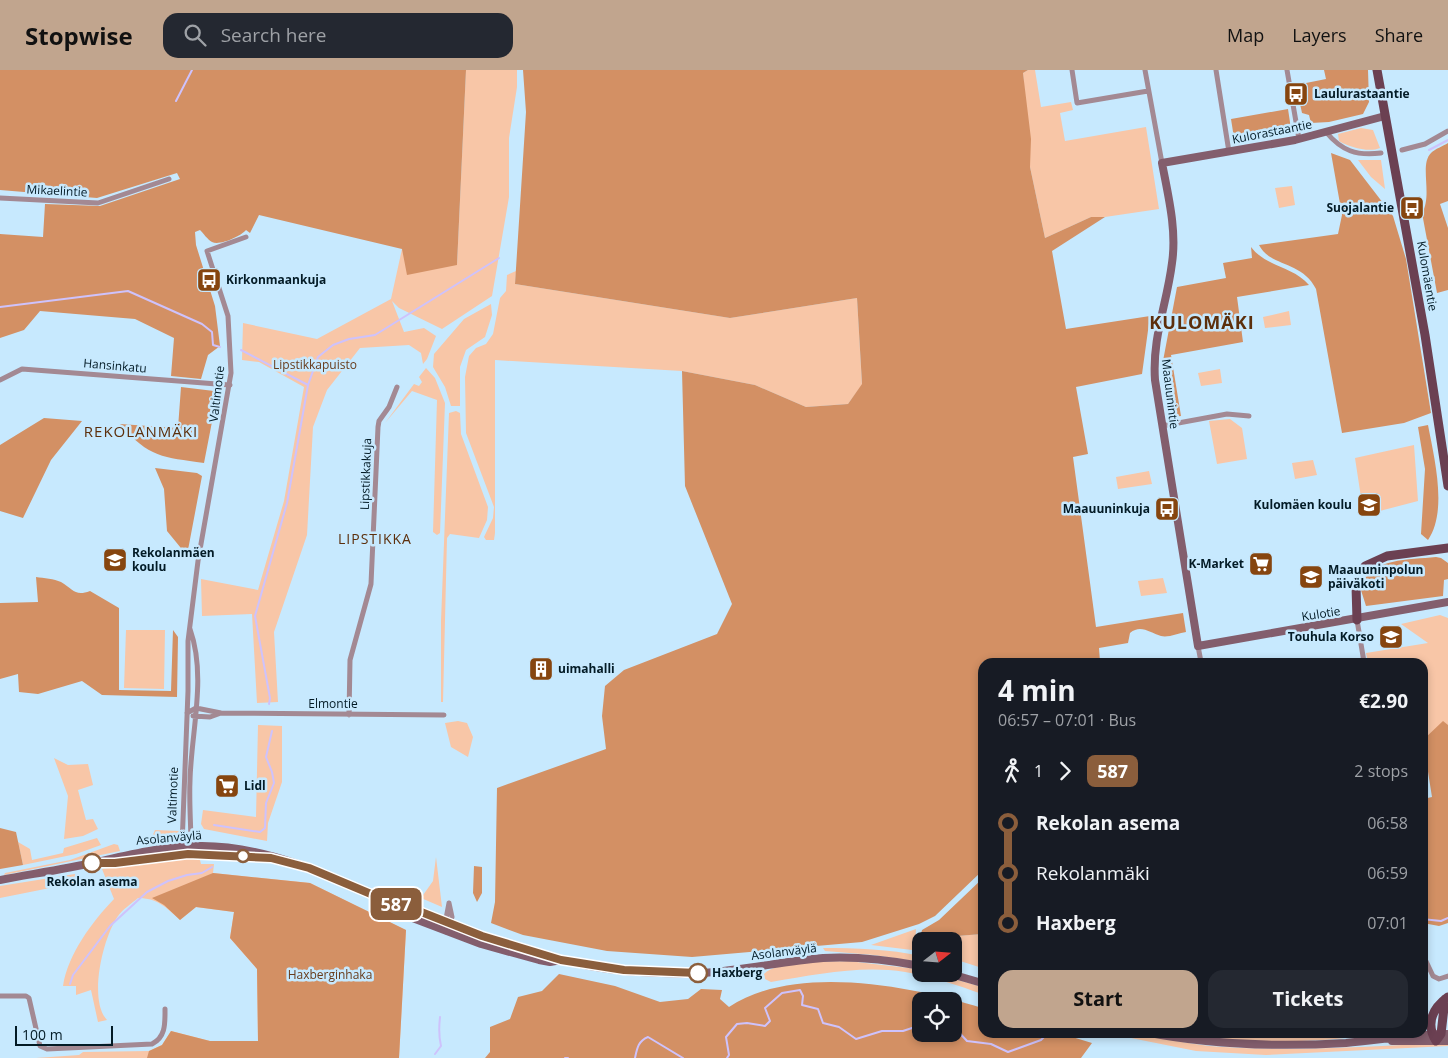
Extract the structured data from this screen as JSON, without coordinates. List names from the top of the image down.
{
  "streets": {
    "main road": [
      "Kulorastaantie",
      "Kulomäentie",
      "Maauunintie",
      "Kulotie",
      "Asolanväylä"
    ],
    "street": [
      "Mikaelintie",
      "Hansinkatu",
      "Valtimotie",
      "Lipstikkakuja",
      "Elmontie"
    ]
  },
  "crossings": [
    ["Kulorastaantie", "Kulomäentie"],
    ["Kulorastaantie", "Maauunintie"],
    ["Hansinkatu", "Valtimotie"],
    ["Valtimotie", "Elmontie"],
    ["Valtimotie", "Asolanväylä"],
    ["Maauunintie", "Kulotie"],
    ["Lipstikkakuja", "Elmontie"]
  ],
  "districts": ["KULOMÄKI", "REKOLANMÄKI", "LIPSTIKKA"],
  "parks": ["Lipstikkapuisto", "Haxberginhaka"],
  "places": {
    "bus stop": [
      "Laulurastaantie",
      "Suojalantie",
      "Kirkonmaankuja",
      "Maauuninkuja"
    ],
    "school or university": [
      "Kulomäen koulu",
      "Rekolanmäen koulu",
      "Maauuninpolun päiväkoti",
      "Touhula Korso"
    ],
    "supermarket": ["K-Market", "Lidl"],
    "building": ["uimahalli"],
    "other": ["Rekolan asema", "Haxberg"]
  },
  "lines": ["bus line 587"],
  "scale_bar": "100 m",
  "north": "right",
  "page": {
    "header": "Stopwise",
    "search": "Search here",
    "nav": ["Map", "Layers", "Share"],
    "on_map": "587",
    "heading": ["4 min", "06:57 – 07:01 · Bus", "€2.90"],
    "legs": ["1", "587", "2 stops"],
    "list": [
      {
        "name": "Rekolan asema",
        "value": "06:58"
      },
      {
        "name": "Rekolanmäki",
        "value": "06:59"
      },
      {
        "name": "Haxberg",
        "value": "07:01"
      }
    ],
    "buttons": ["Start", "Tickets"],
    "scale": "100 m"
  }
}
